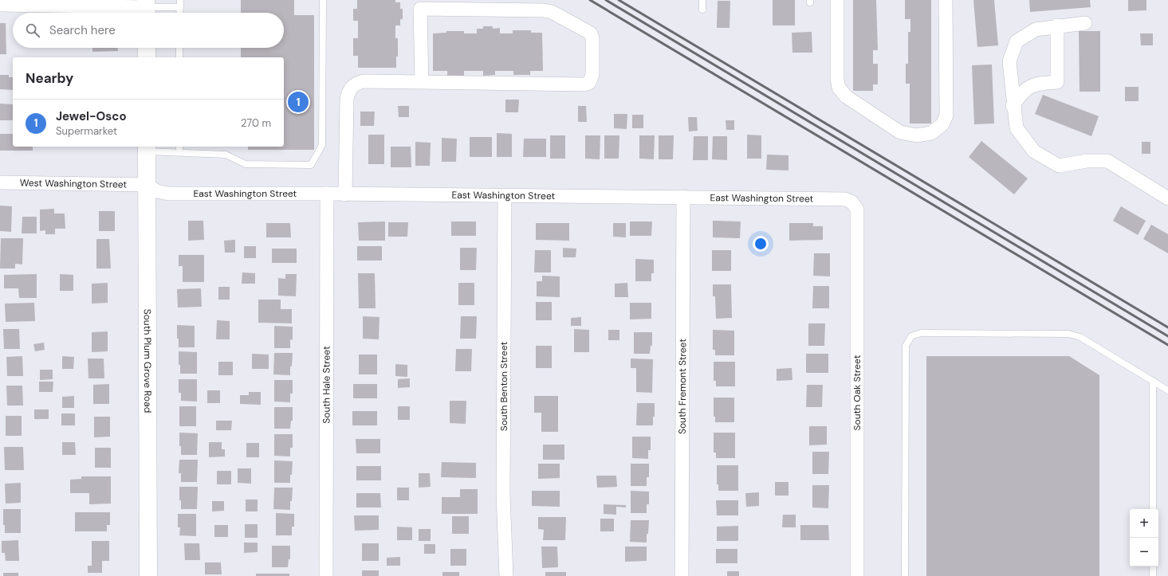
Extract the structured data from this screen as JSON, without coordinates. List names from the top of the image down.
{
  "streets": {
    "main road": ["South Plum Grove Road"],
    "street": [
      "West Washington Street",
      "East Washington Street",
      "South Hale Street",
      "South Benton Street",
      "South Fremont Street",
      "South Oak Street"
    ]
  },
  "crossings": [
    ["West Washington Street", "East Washington Street"],
    ["West Washington Street", "South Plum Grove Road"],
    ["East Washington Street", "South Plum Grove Road"],
    ["East Washington Street", "South Hale Street"],
    ["East Washington Street", "South Benton Street"],
    ["East Washington Street", "South Fremont Street"],
    ["East Washington Street", "South Oak Street"]
  ],
  "page": {
    "search": "Search here",
    "heading": "Nearby",
    "pins": "1",
    "list": [
      {
        "mark": "1",
        "name": "Jewel-Osco",
        "note": "Supermarket",
        "value": "270 m"
      }
    ],
    "map_buttons": ["+", "−"]
  }
}
